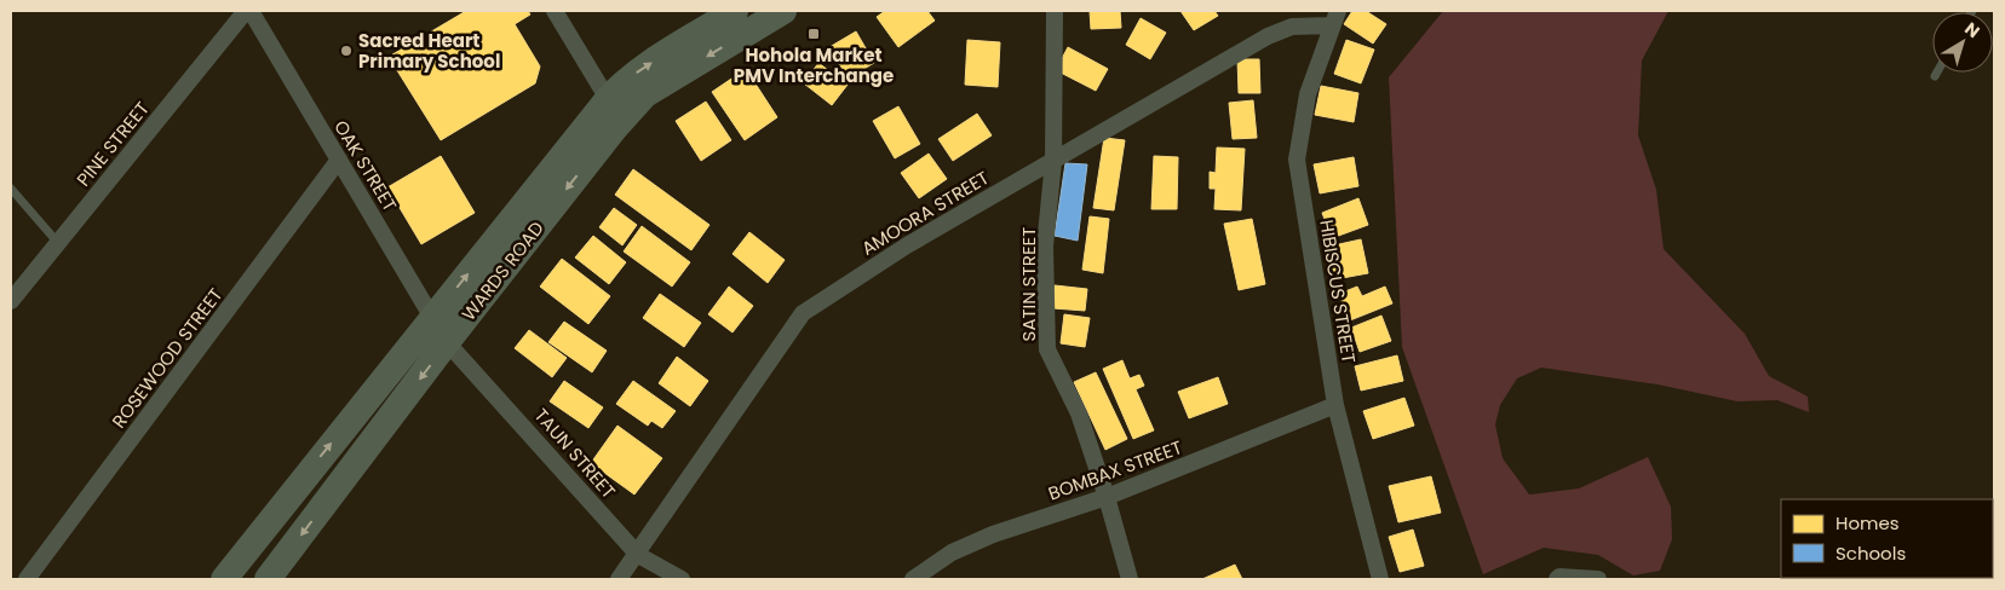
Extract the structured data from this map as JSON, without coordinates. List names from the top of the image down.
{
  "streets": {
    "main road": ["WARDS ROAD"],
    "street": [
      "PINE STREET",
      "OAK STREET",
      "AMOORA STREET",
      "SATIN STREET",
      "HIBISCUS STREET",
      "ROSEWOOD STREET",
      "TAUN STREET",
      "BOMBAX STREET"
    ]
  },
  "crossings": [
    ["PINE STREET", "OAK STREET"],
    ["OAK STREET", "WARDS ROAD"],
    ["OAK STREET", "ROSEWOOD STREET"],
    ["OAK STREET", "TAUN STREET"],
    ["AMOORA STREET", "SATIN STREET"],
    ["AMOORA STREET", "HIBISCUS STREET"],
    ["AMOORA STREET", "TAUN STREET"],
    ["WARDS ROAD", "TAUN STREET"],
    ["SATIN STREET", "BOMBAX STREET"],
    ["HIBISCUS STREET", "BOMBAX STREET"]
  ],
  "places": {
    "transit": ["Hohola Market PMV Interchange"],
    "other": ["Sacred Heart Primary School"]
  },
  "legend": ["Homes", "Schools"],
  "north": "top right"
}
